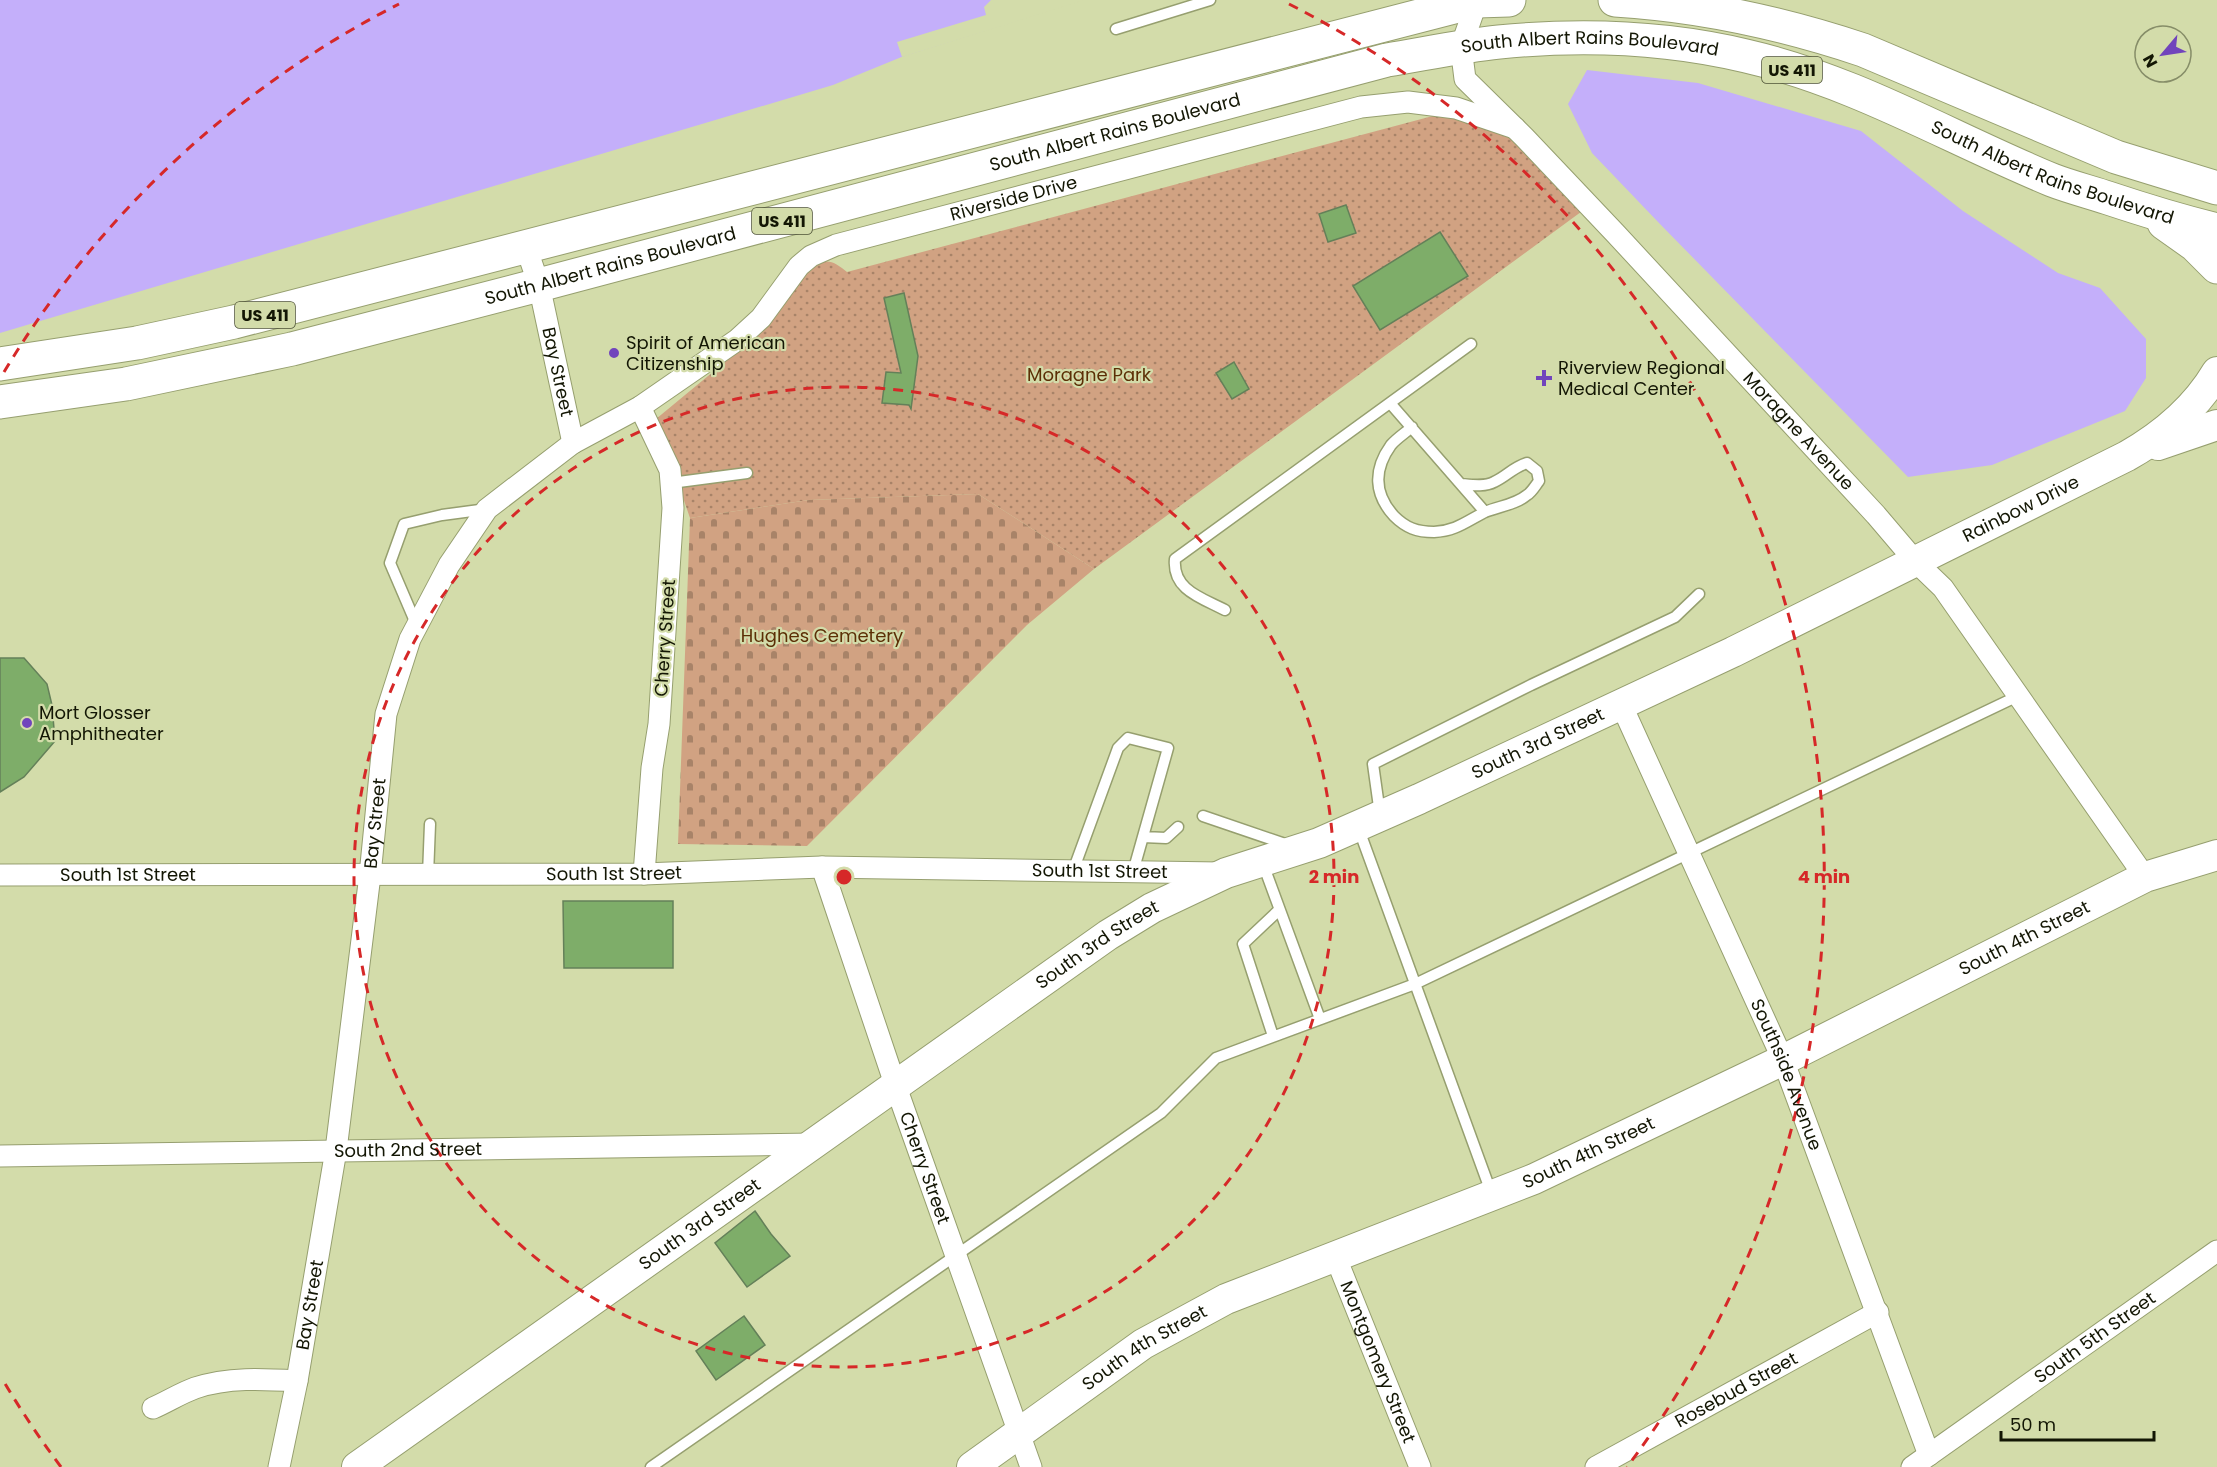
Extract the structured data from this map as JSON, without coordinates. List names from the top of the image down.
{
  "streets": {
    "main road": [
      "South Albert Rains Boulevard",
      "US 411",
      "Rainbow Drive",
      "South 3rd Street",
      "South 4th Street"
    ],
    "street": [
      "Riverside Drive",
      "Bay Street",
      "Moragne Avenue",
      "Cherry Street",
      "South 1st Street",
      "Southside Avenue",
      "South 2nd Street",
      "South 5th Street",
      "Montgomery Street",
      "Rosebud Street"
    ]
  },
  "crossings": [
    ["South Albert Rains Boulevard", "Bay Street"],
    ["South Albert Rains Boulevard", "Moragne Avenue"],
    ["Riverside Drive", "Bay Street"],
    ["Riverside Drive", "Moragne Avenue"],
    ["Riverside Drive", "Cherry Street"],
    ["Bay Street", "South 1st Street"],
    ["Bay Street", "South 2nd Street"],
    ["Moragne Avenue", "Rainbow Drive"],
    ["Moragne Avenue", "South 3rd Street"],
    ["Moragne Avenue", "South 4th Street"],
    ["Rainbow Drive", "South 3rd Street"],
    ["Cherry Street", "South 3rd Street"],
    ["Cherry Street", "South 1st Street"],
    ["Cherry Street", "South 4th Street"],
    ["South 3rd Street", "South 1st Street"],
    ["South 3rd Street", "Southside Avenue"],
    ["South 3rd Street", "South 2nd Street"],
    ["South 4th Street", "Southside Avenue"],
    ["South 4th Street", "Montgomery Street"],
    ["Southside Avenue", "South 5th Street"],
    ["Southside Avenue", "Rosebud Street"]
  ],
  "parks": ["Moragne Park", "Hughes Cemetery"],
  "places": {
    "other": ["Spirit of American Citizenship", "Mort Glosser Amphitheater"],
    "health": ["Riverview Regional Medical Center"]
  },
  "scale_bar": "50 m",
  "north": "bottom left",
  "rings": ["2 min", "4 min"]
}
